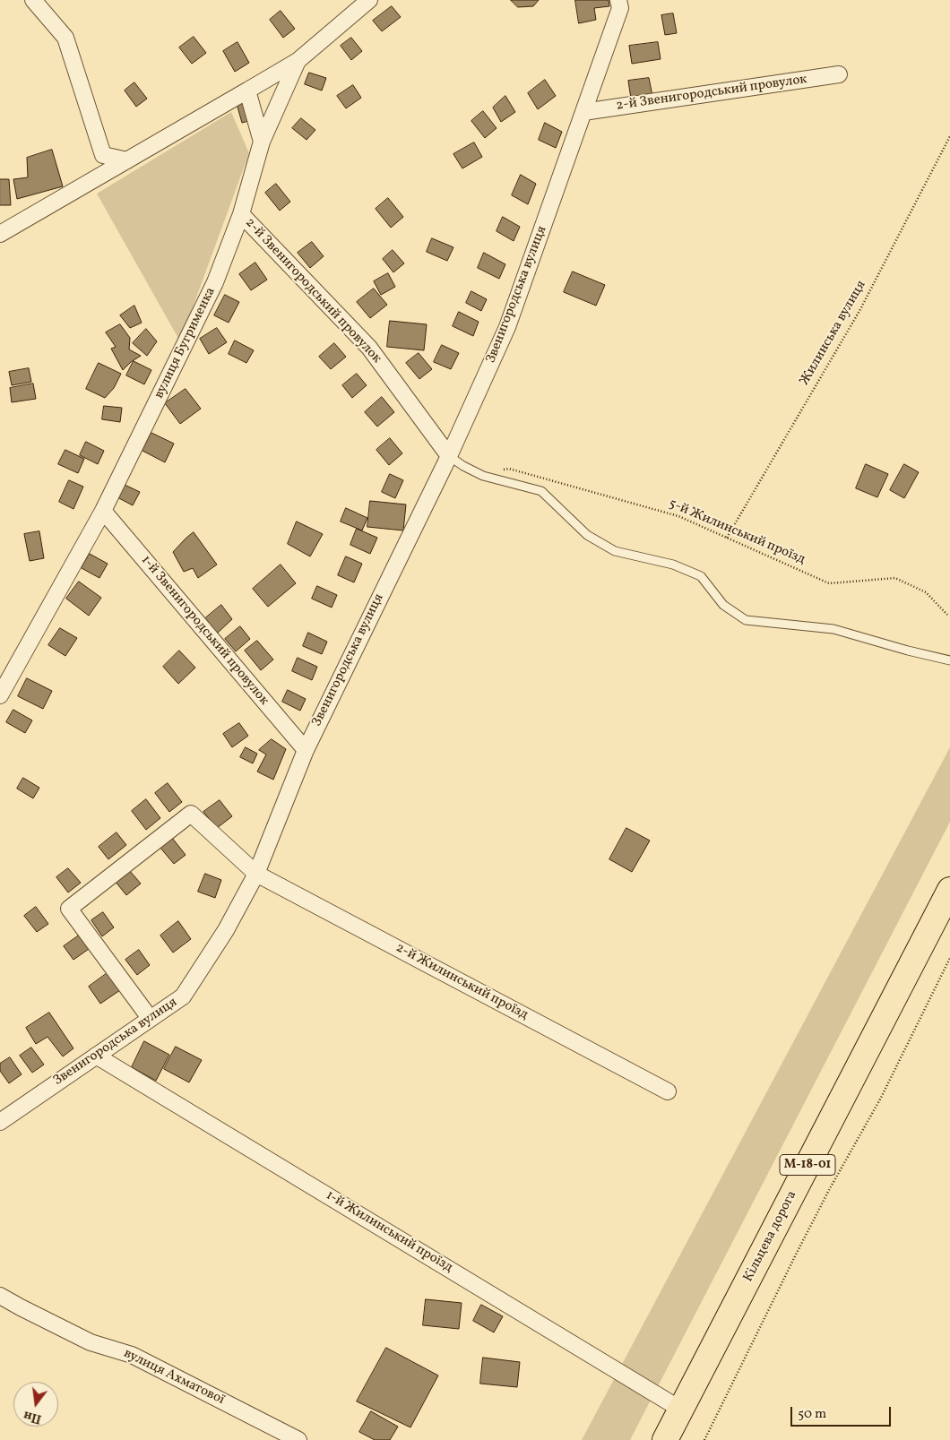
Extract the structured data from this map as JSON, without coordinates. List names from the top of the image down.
{
  "streets": {
    "highway": ["М-18-01", "Кільцева дорога"],
    "street": [
      "2-й Звенигородський провулок",
      "Звенигородська вулиця",
      "вулиця Бугрименка",
      "1-й Звенигородський провулок",
      "2-й Жилинський проїзд",
      "1-й Жилинський проїзд",
      "вулиця Ахматової"
    ],
    "path": ["Жилинська вулиця", "5-й Жилинський проїзд"]
  },
  "crossings": [
    ["2-й Звенигородський провулок", "Звенигородська вулиця"],
    ["2-й Звенигородський провулок", "вулиця Бугрименка"],
    ["Звенигородська вулиця", "1-й Звенигородський провулок"],
    ["Звенигородська вулиця", "2-й Жилинський проїзд"],
    ["Звенигородська вулиця", "1-й Жилинський проїзд"],
    ["Жилинська вулиця", "5-й Жилинський проїзд"],
    ["вулиця Бугрименка", "1-й Звенигородський провулок"],
    ["1-й Жилинський проїзд", "Кільцева дорога"]
  ],
  "scale_bar": "50 m",
  "north": "bottom"
}
